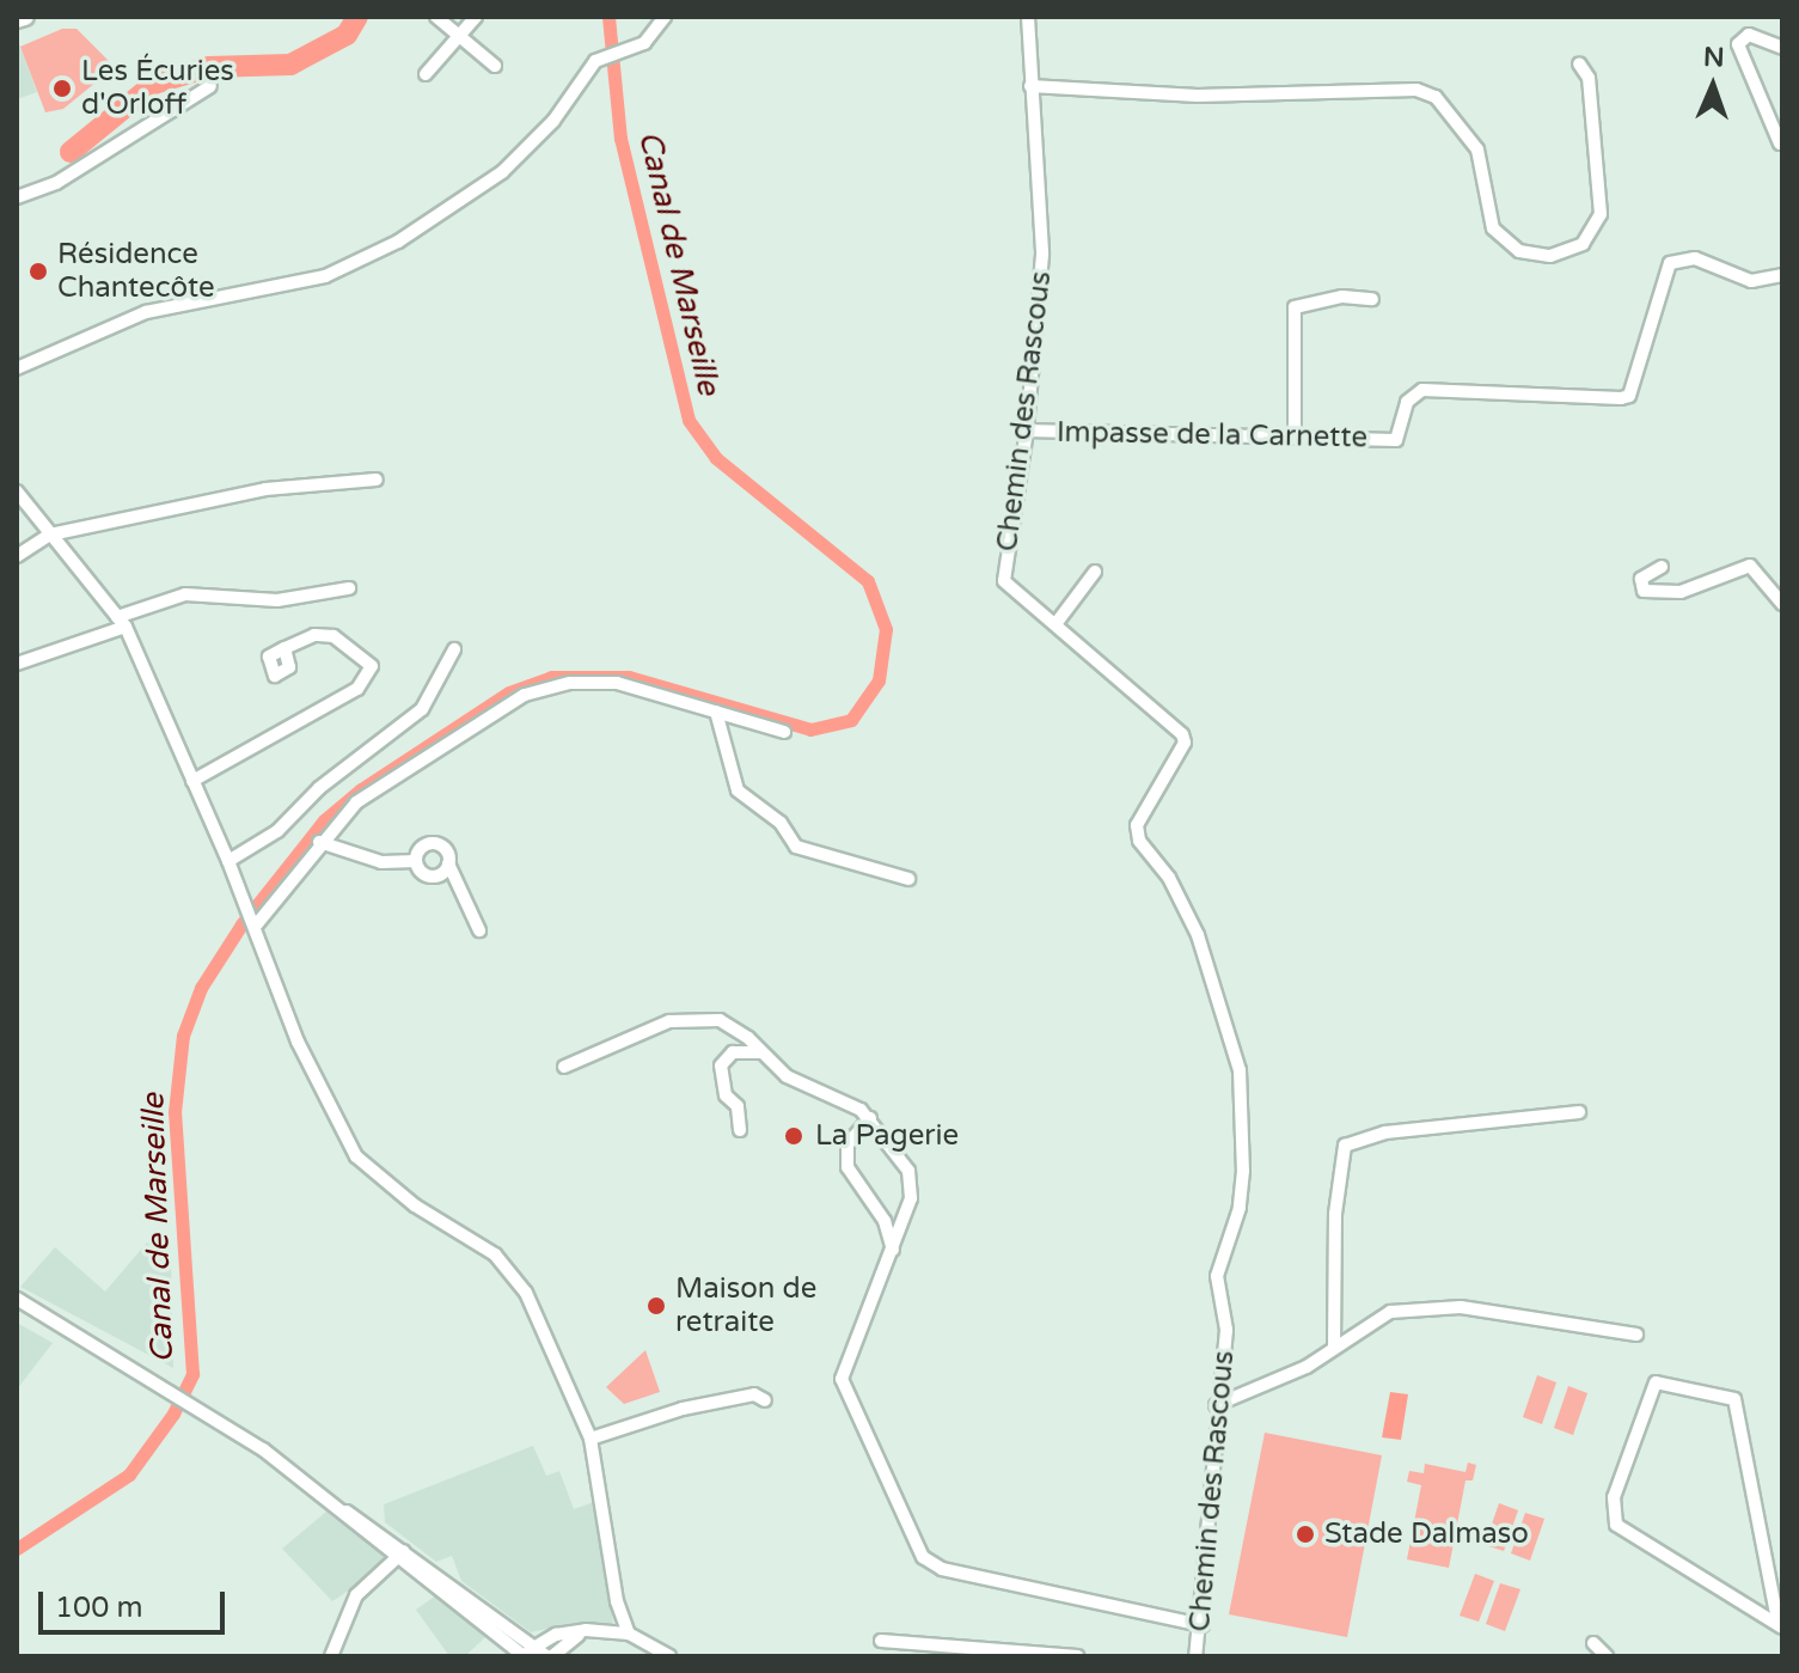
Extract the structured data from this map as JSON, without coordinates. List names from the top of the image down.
{
  "streets": {
    "street": ["Chemin des Rascous", "Impasse de la Carnette"]
  },
  "crossings": [
    ["Chemin des Rascous", "Impasse de la Carnette"]
  ],
  "water": ["Canal de Marseille"],
  "places": [
    "Les Écuries d'Orloff",
    "Résidence Chantecôte",
    "La Pagerie",
    "Maison de retraite",
    "Stade Dalmaso"
  ],
  "scale_bar": "100 m",
  "north": "top"
}
